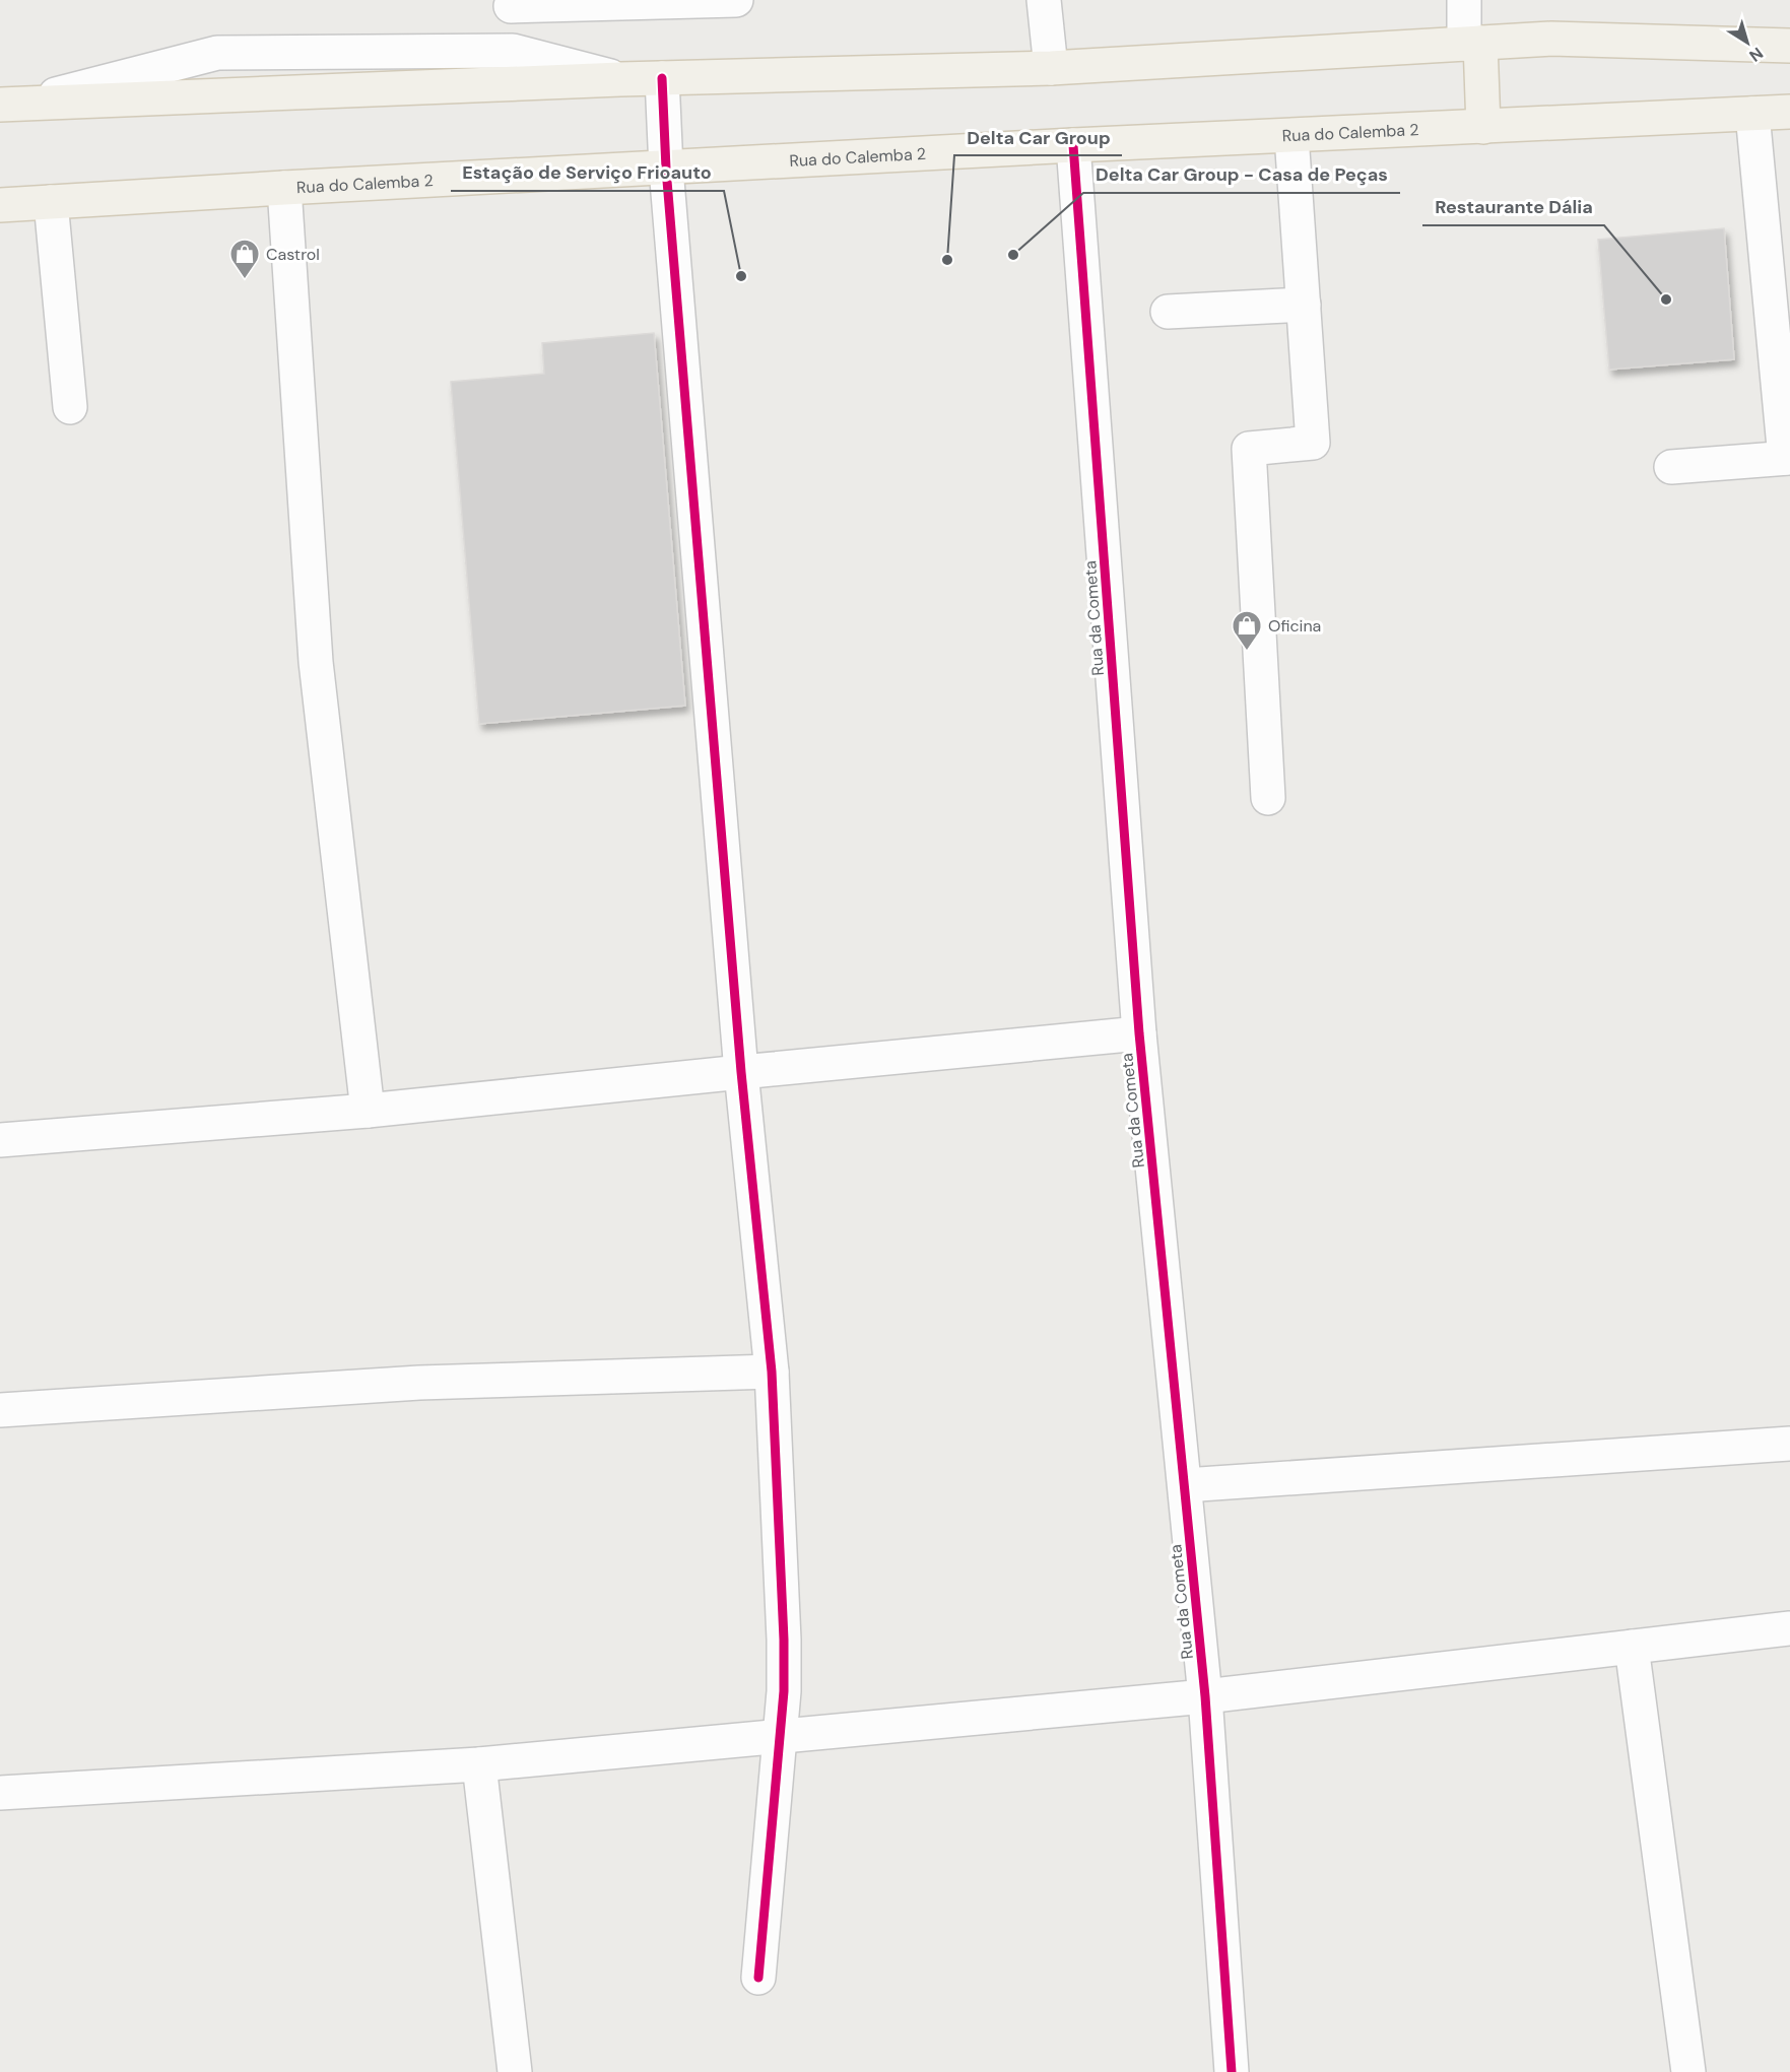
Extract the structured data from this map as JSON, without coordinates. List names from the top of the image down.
{
  "streets": {
    "main road": ["Rua do Calemba 2"],
    "street": ["Rua da Cometa"]
  },
  "crossings": [
    ["Rua do Calemba 2", "Rua da Cometa"]
  ],
  "places": {
    "other": [
      "Delta Car Group - Casa de Peças",
      "Delta Car Group",
      "Estação de Serviço Frioauto",
      "Restaurante Dália"
    ],
    "shop": ["Castrol", "Oficina"]
  },
  "north": "bottom right"
}
